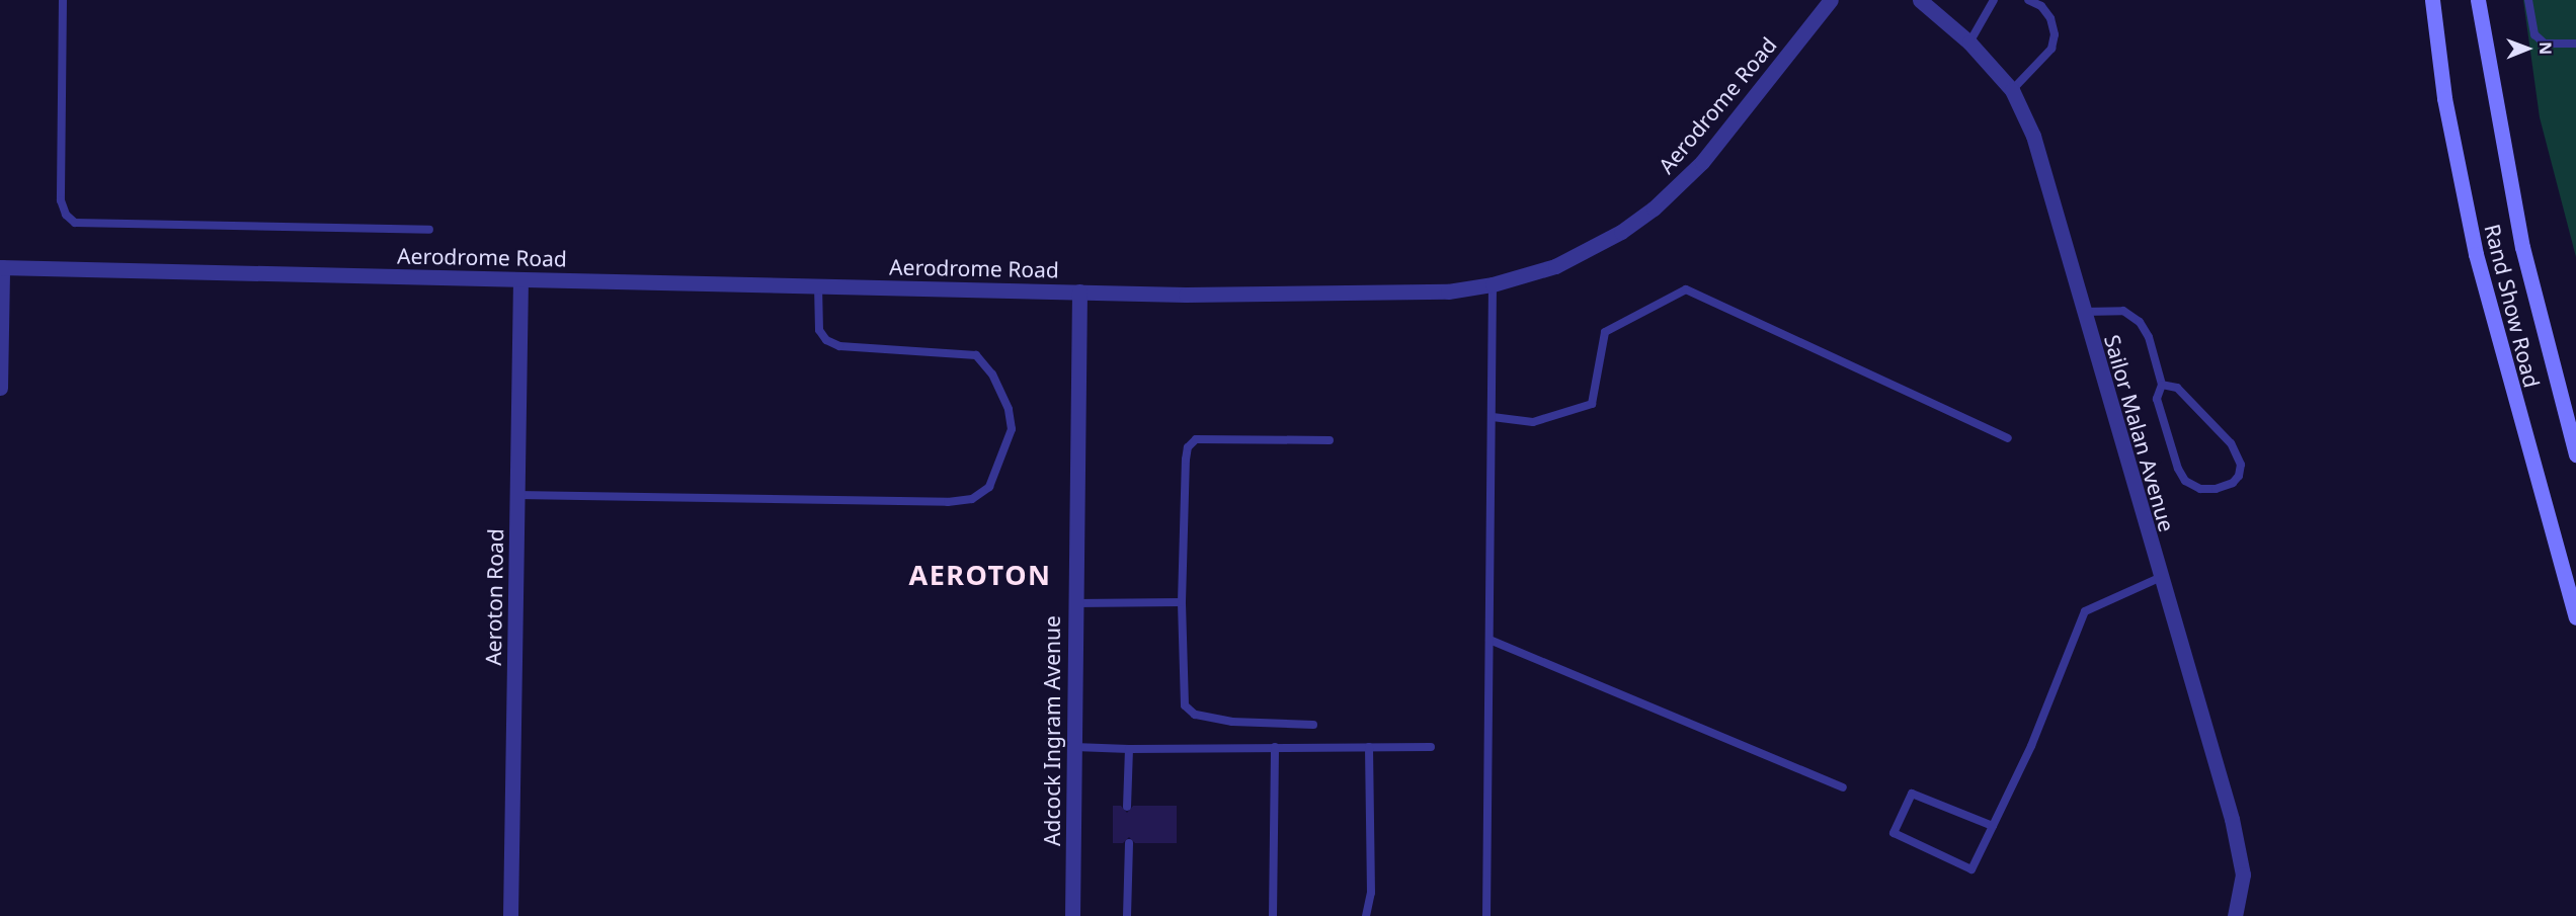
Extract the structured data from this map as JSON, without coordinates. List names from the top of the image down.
{
  "streets": {
    "main road": ["Rand Show Road"],
    "street": [
      "Aerodrome Road",
      "Sailor Malan Avenue",
      "Aeroton Road",
      "Adcock Ingram Avenue"
    ]
  },
  "crossings": [
    ["Aerodrome Road", "Aeroton Road"],
    ["Aerodrome Road", "Adcock Ingram Avenue"]
  ],
  "districts": ["AEROTON"],
  "north": "right"
}
